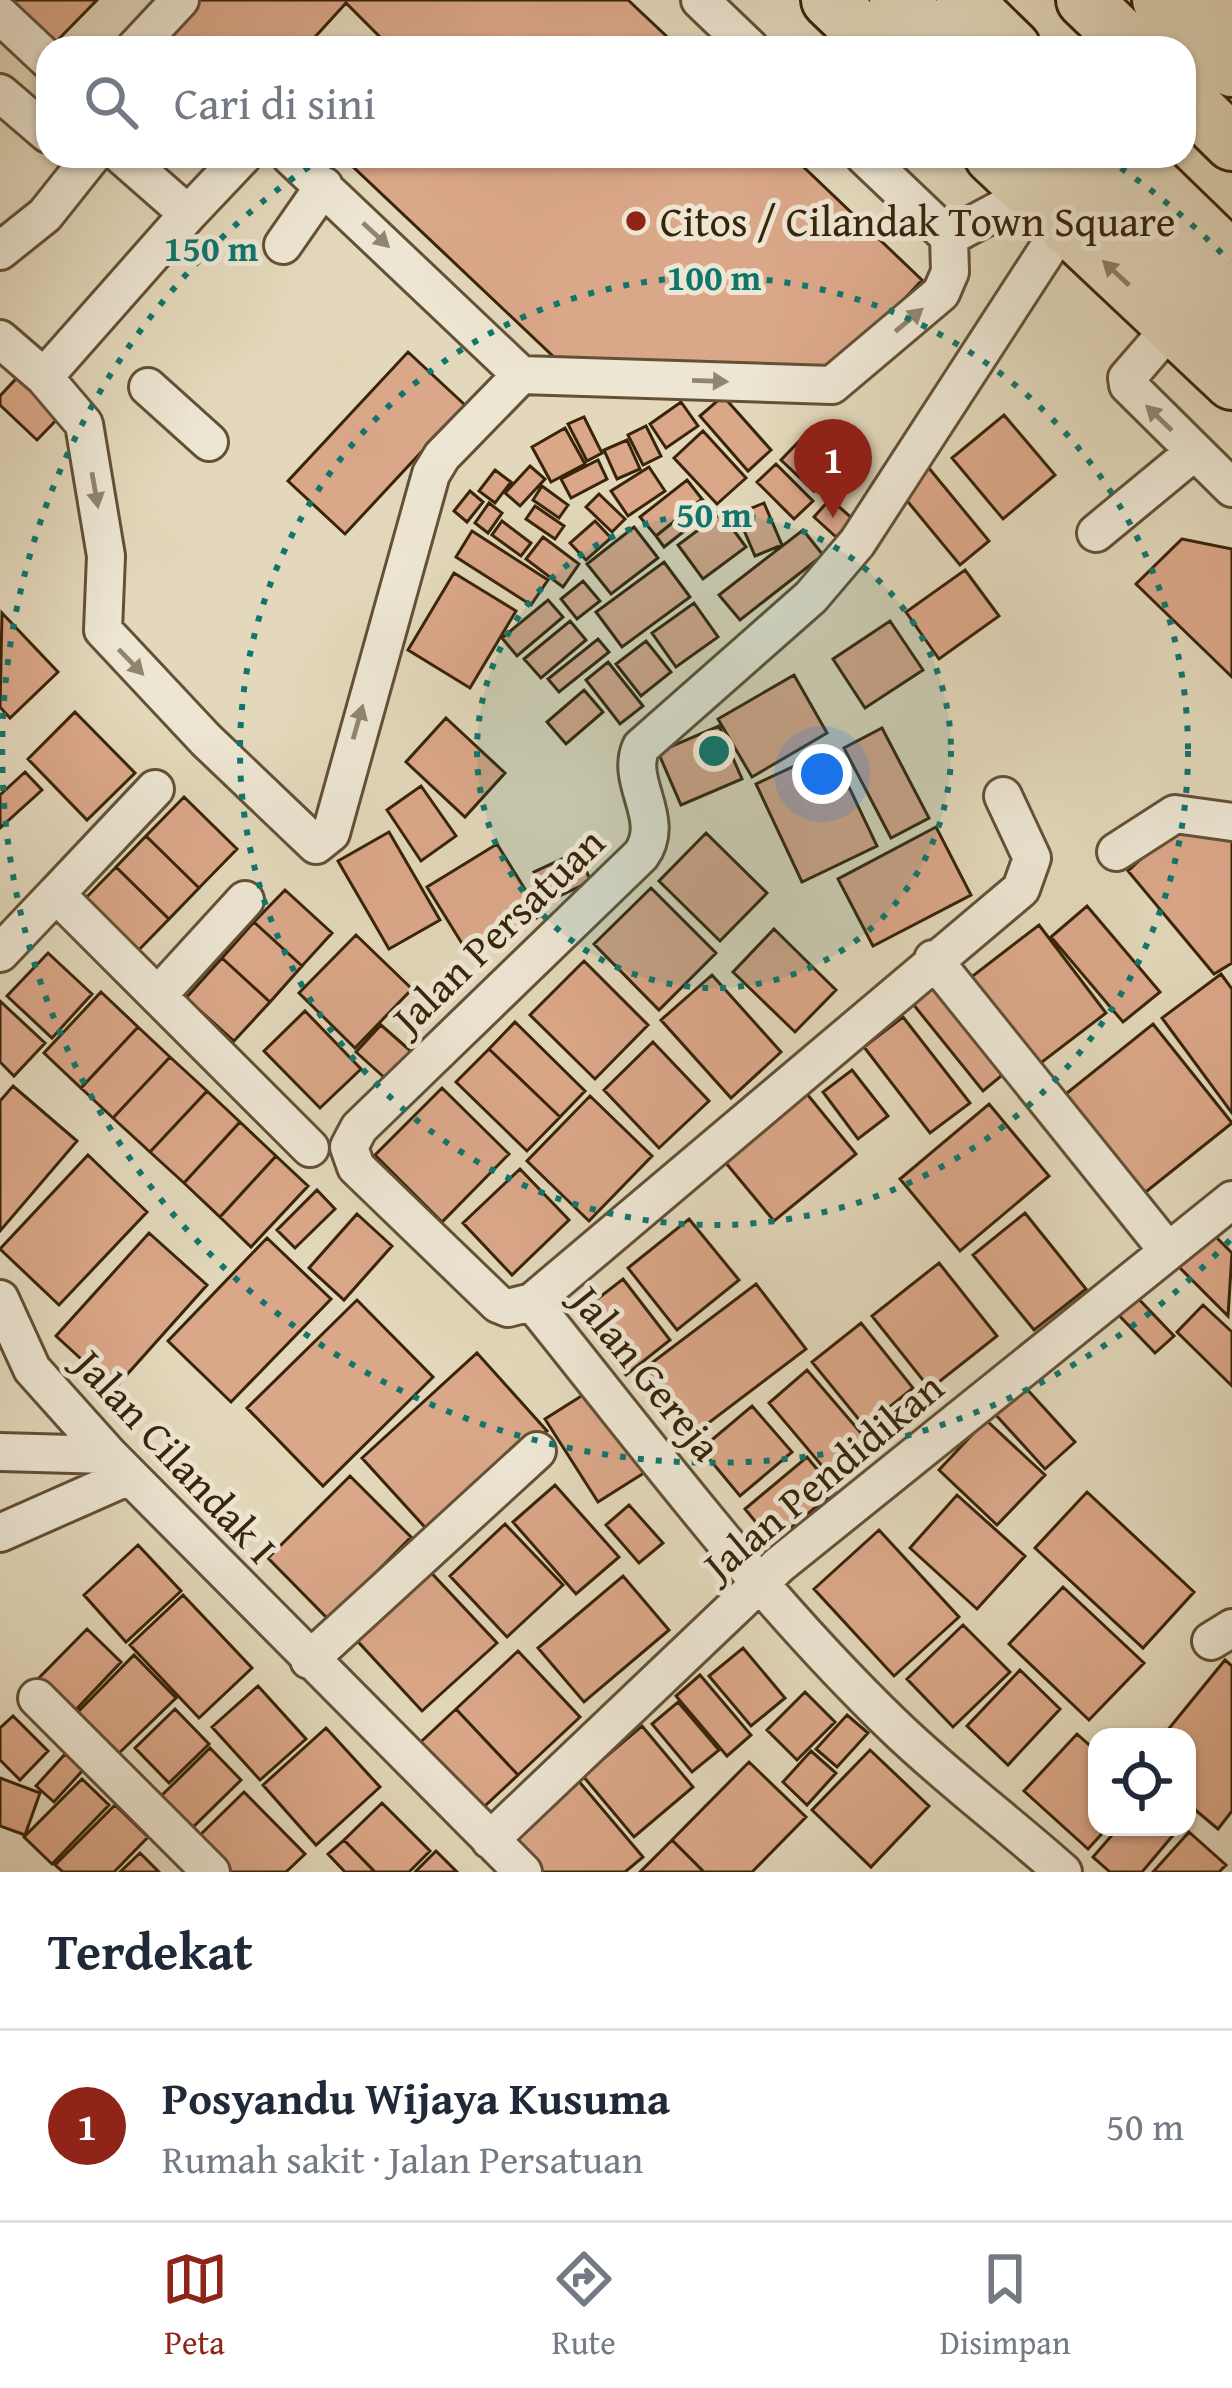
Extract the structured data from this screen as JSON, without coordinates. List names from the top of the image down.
{
  "streets": {
    "street": [
      "Jalan Persatuan",
      "Jalan Gereja",
      "Jalan Cilandak I",
      "Jalan Pendidikan"
    ]
  },
  "crossings": [
    ["Jalan Persatuan", "Jalan Gereja"],
    ["Jalan Gereja", "Jalan Pendidikan"],
    ["Jalan Cilandak I", "Jalan Pendidikan"]
  ],
  "places": ["Citos / Cilandak Town Square"],
  "page": {
    "search": "Cari di sini",
    "pins": "1",
    "heading": "Terdekat",
    "list": [
      {
        "mark": "1",
        "name": "Posyandu Wijaya Kusuma",
        "note": "Rumah sakit · Jalan Persatuan",
        "value": "50 m"
      }
    ],
    "nav": ["Peta", "Rute", "Disimpan"]
  },
  "rings": ["150 m", "100 m", "50 m"]
}
